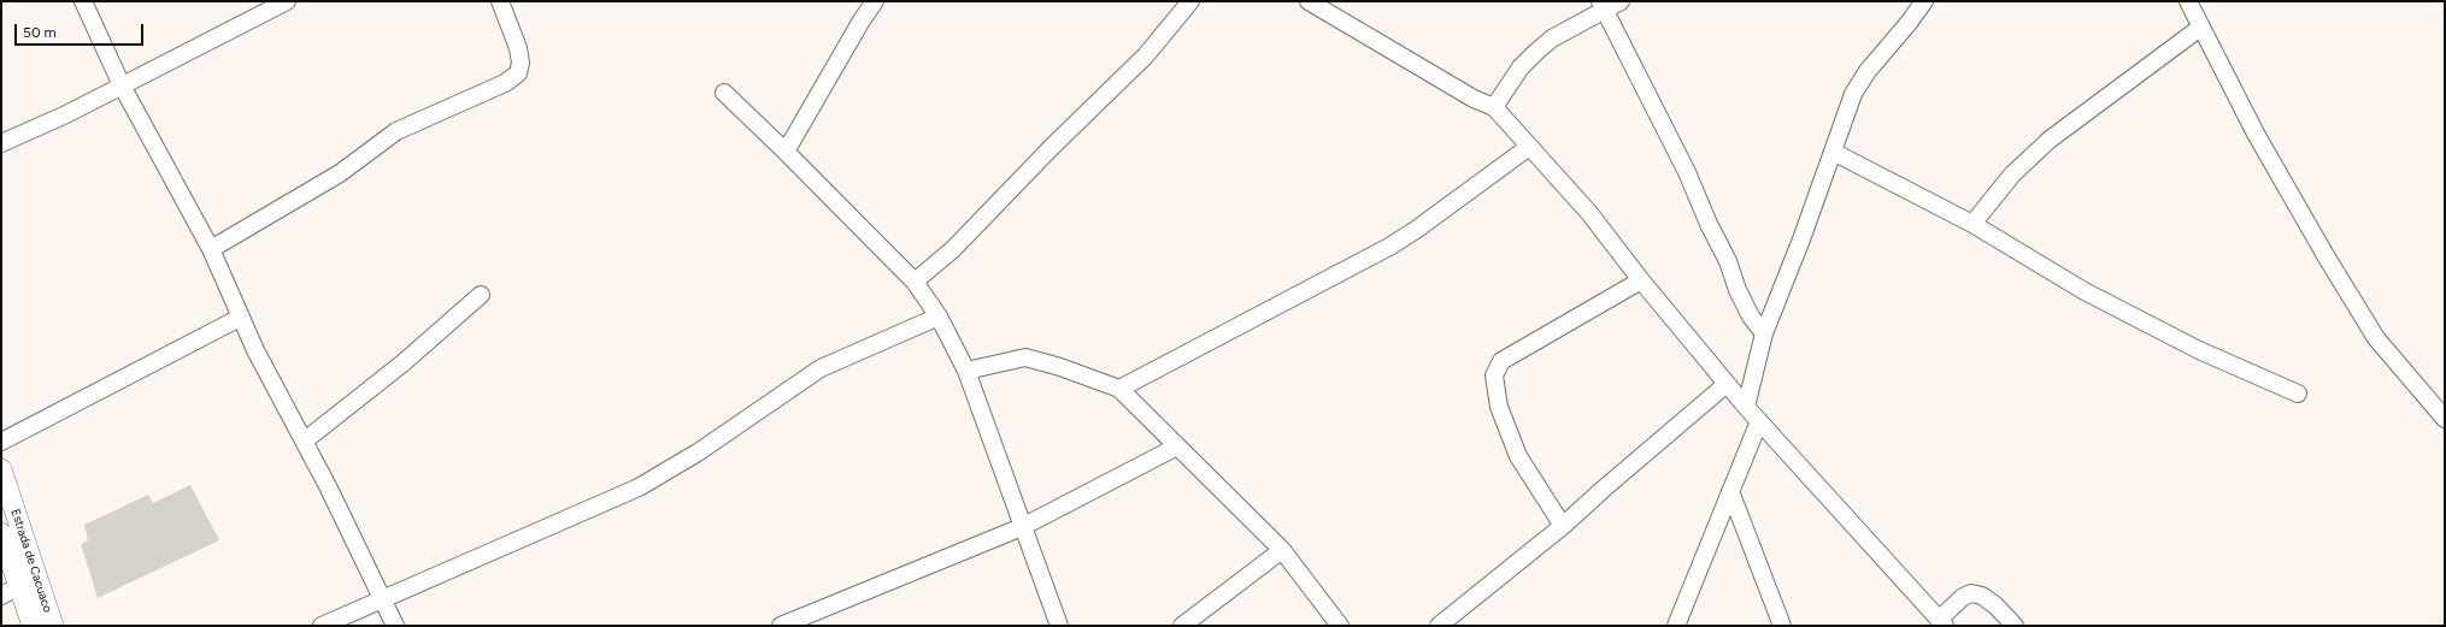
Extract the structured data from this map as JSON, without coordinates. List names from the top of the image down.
{
  "streets": {
    "main road": ["Estrada de Cacuaco"]
  },
  "scale_bar": "50 m"
}
